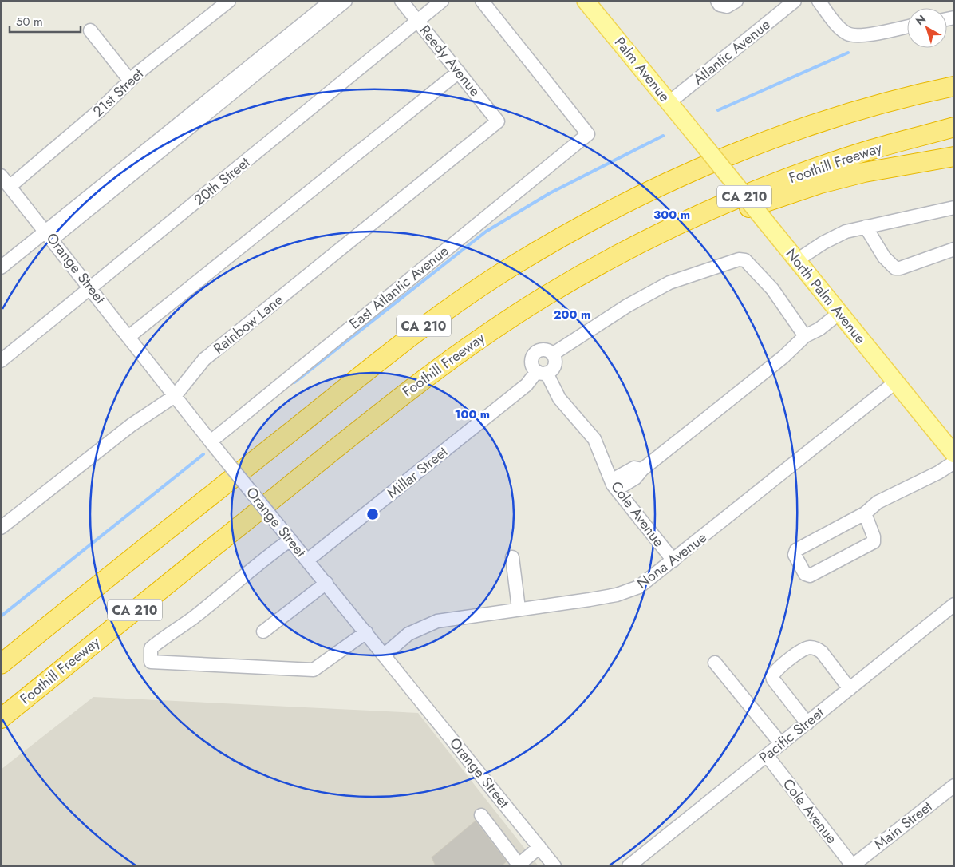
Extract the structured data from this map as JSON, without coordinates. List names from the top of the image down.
{
  "streets": {
    "highway": ["Foothill Freeway", "CA 210"],
    "main road": ["Palm Avenue", "North Palm Avenue"],
    "street": [
      "Atlantic Avenue",
      "Reedy Avenue",
      "21st Street",
      "20th Street",
      "Orange Street",
      "East Atlantic Avenue",
      "Rainbow Lane",
      "Millar Street",
      "Cole Avenue",
      "Nona Avenue",
      "Pacific Street",
      "Main Street"
    ]
  },
  "crossings": [
    ["Atlantic Avenue", "Palm Avenue"],
    ["Reedy Avenue", "20th Street"],
    ["Reedy Avenue", "Rainbow Lane"],
    ["Palm Avenue", "North Palm Avenue"],
    ["21st Street", "Orange Street"],
    ["20th Street", "Orange Street"],
    ["Orange Street", "East Atlantic Avenue"],
    ["Orange Street", "Rainbow Lane"],
    ["Orange Street", "Millar Street"],
    ["Orange Street", "Nona Avenue"],
    ["North Palm Avenue", "Nona Avenue"],
    ["Millar Street", "Cole Avenue"],
    ["Cole Avenue", "Nona Avenue"],
    ["Cole Avenue", "Pacific Street"],
    ["Cole Avenue", "Main Street"]
  ],
  "scale_bar": "50 m",
  "north": "top left",
  "rings": ["300 m", "200 m", "100 m"]
}
